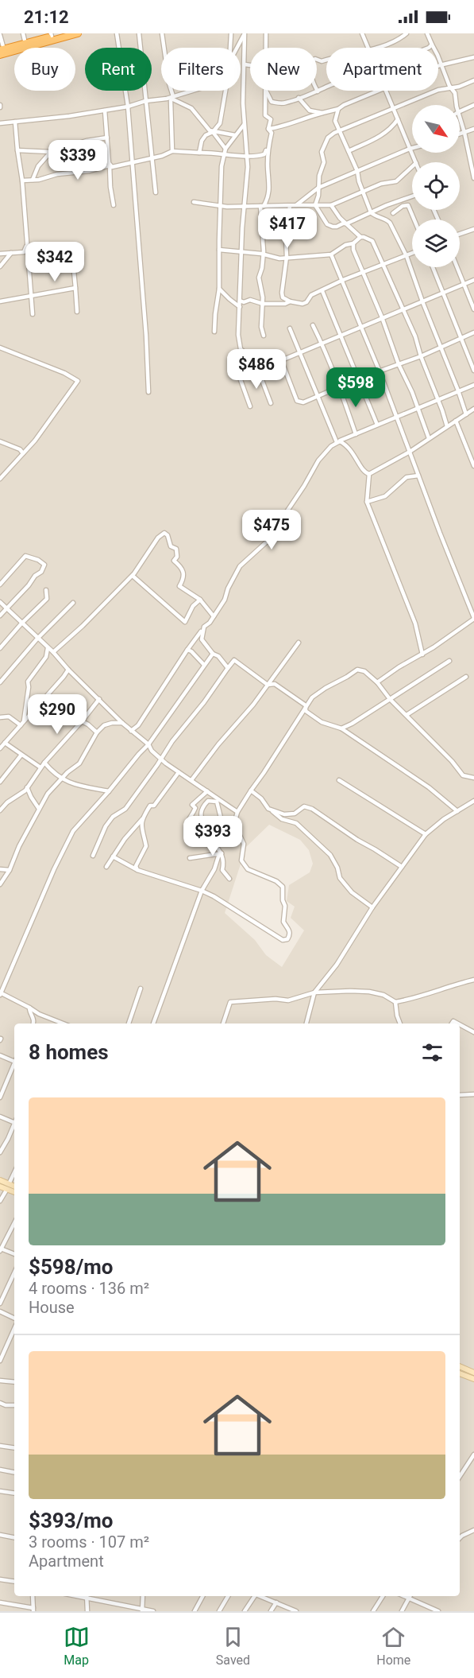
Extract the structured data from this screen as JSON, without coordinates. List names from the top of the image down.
{
  "north": "bottom right",
  "page": {
    "status": "21:12",
    "chip": [
      "Buy",
      "Rent",
      "Filters",
      "New",
      "Apartment"
    ],
    "price": [
      "$339",
      "$417",
      "$342",
      "$486",
      "$598",
      "$475",
      "$290",
      "$393"
    ],
    "heading": "8 homes",
    "list": [
      {
        "name": "$598/mo",
        "note": "4 rooms · 136 m² · House"
      },
      {
        "name": "$393/mo",
        "note": "3 rooms · 107 m² · Apartment"
      }
    ],
    "tabs": ["Map", "Saved", "Home"]
  }
}
